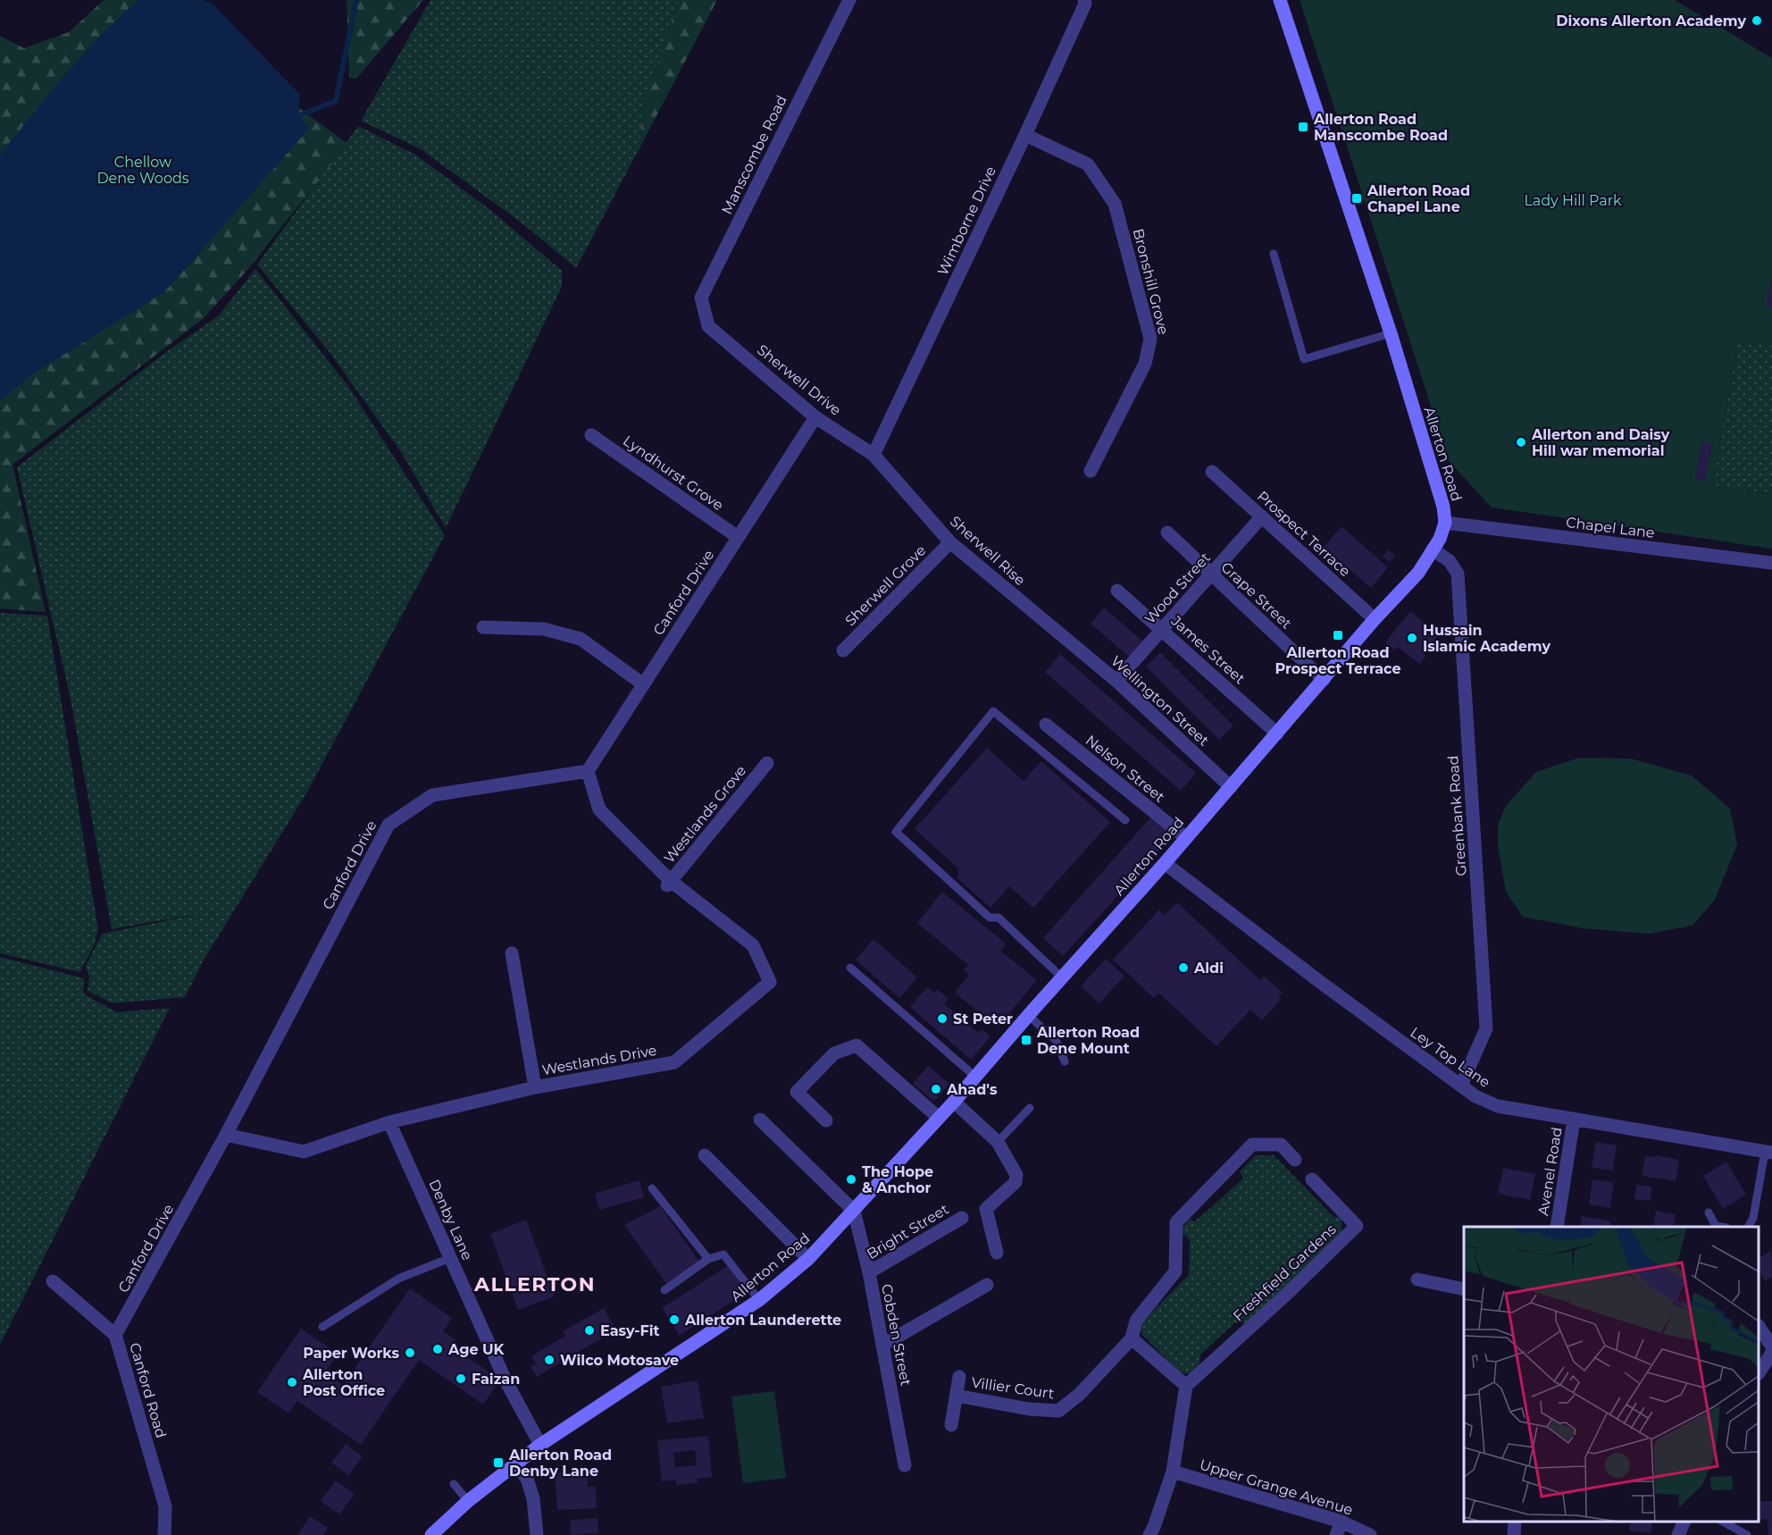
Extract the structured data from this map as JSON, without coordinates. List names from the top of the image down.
{
  "streets": {
    "street": [
      "Manscombe Road",
      "Wimborne Drive",
      "Bronshill Grove",
      "Sherwell Drive",
      "Allerton Road",
      "Lyndhurst Grove",
      "Chapel Lane",
      "Prospect Terrace",
      "Sherwell Rise",
      "Sherwell Grove",
      "Wood Street",
      "Canford Drive",
      "Grape Street",
      "James Street",
      "Wellington Street",
      "Nelson Street",
      "Westlands Grove",
      "Greenbank Road",
      "Ley Top Lane",
      "Westlands Drive",
      "Avenel Road",
      "Denby Lane",
      "Bright Street",
      "Freshfield Gardens",
      "Cobden Street",
      "Villier Court",
      "Canford Road",
      "Upper Grange Avenue"
    ]
  },
  "crossings": [
    ["Manscombe Road", "Sherwell Drive"],
    ["Wimborne Drive", "Bronshill Grove"],
    ["Wimborne Drive", "Sherwell Drive"],
    ["Wimborne Drive", "Sherwell Rise"],
    ["Sherwell Drive", "Sherwell Rise"],
    ["Sherwell Drive", "Canford Drive"],
    ["Allerton Road", "Chapel Lane"],
    ["Allerton Road", "Prospect Terrace"],
    ["Allerton Road", "Grape Street"],
    ["Allerton Road", "James Street"],
    ["Allerton Road", "Wellington Street"],
    ["Allerton Road", "Nelson Street"],
    ["Allerton Road", "Greenbank Road"],
    ["Allerton Road", "Ley Top Lane"],
    ["Allerton Road", "Denby Lane"],
    ["Allerton Road", "Cobden Street"],
    ["Lyndhurst Grove", "Canford Drive"],
    ["Prospect Terrace", "Wood Street"],
    ["Sherwell Rise", "Sherwell Grove"],
    ["Sherwell Rise", "Wellington Street"],
    ["Wood Street", "Grape Street"],
    ["Wood Street", "James Street"],
    ["Wood Street", "Wellington Street"],
    ["Canford Drive", "Westlands Drive"],
    ["Canford Drive", "Canford Road"],
    ["Westlands Grove", "Westlands Drive"],
    ["Greenbank Road", "Ley Top Lane"],
    ["Ley Top Lane", "Avenel Road"],
    ["Westlands Drive", "Denby Lane"],
    ["Bright Street", "Cobden Street"]
  ],
  "districts": ["ALLERTON"],
  "parks": ["Chellow Dene Woods", "Lady Hill Park"],
  "places": {
    "other": [
      "Dixons Allerton Academy",
      "Allerton and Daisy Hill war memorial",
      "Hussain Islamic Academy",
      "Aldi",
      "St Peter",
      "Ahad's",
      "The Hope & Anchor",
      "Allerton Launderette",
      "Easy-Fit",
      "Age UK",
      "Paper Works",
      "Wilco Motosave",
      "Faizan",
      "Allerton Post Office"
    ],
    "transit": [
      "Allerton Road Manscombe Road",
      "Allerton Road Chapel Lane",
      "Allerton Road Prospect Terrace",
      "Allerton Road Dene Mount",
      "Allerton Road Denby Lane"
    ]
  }
}
